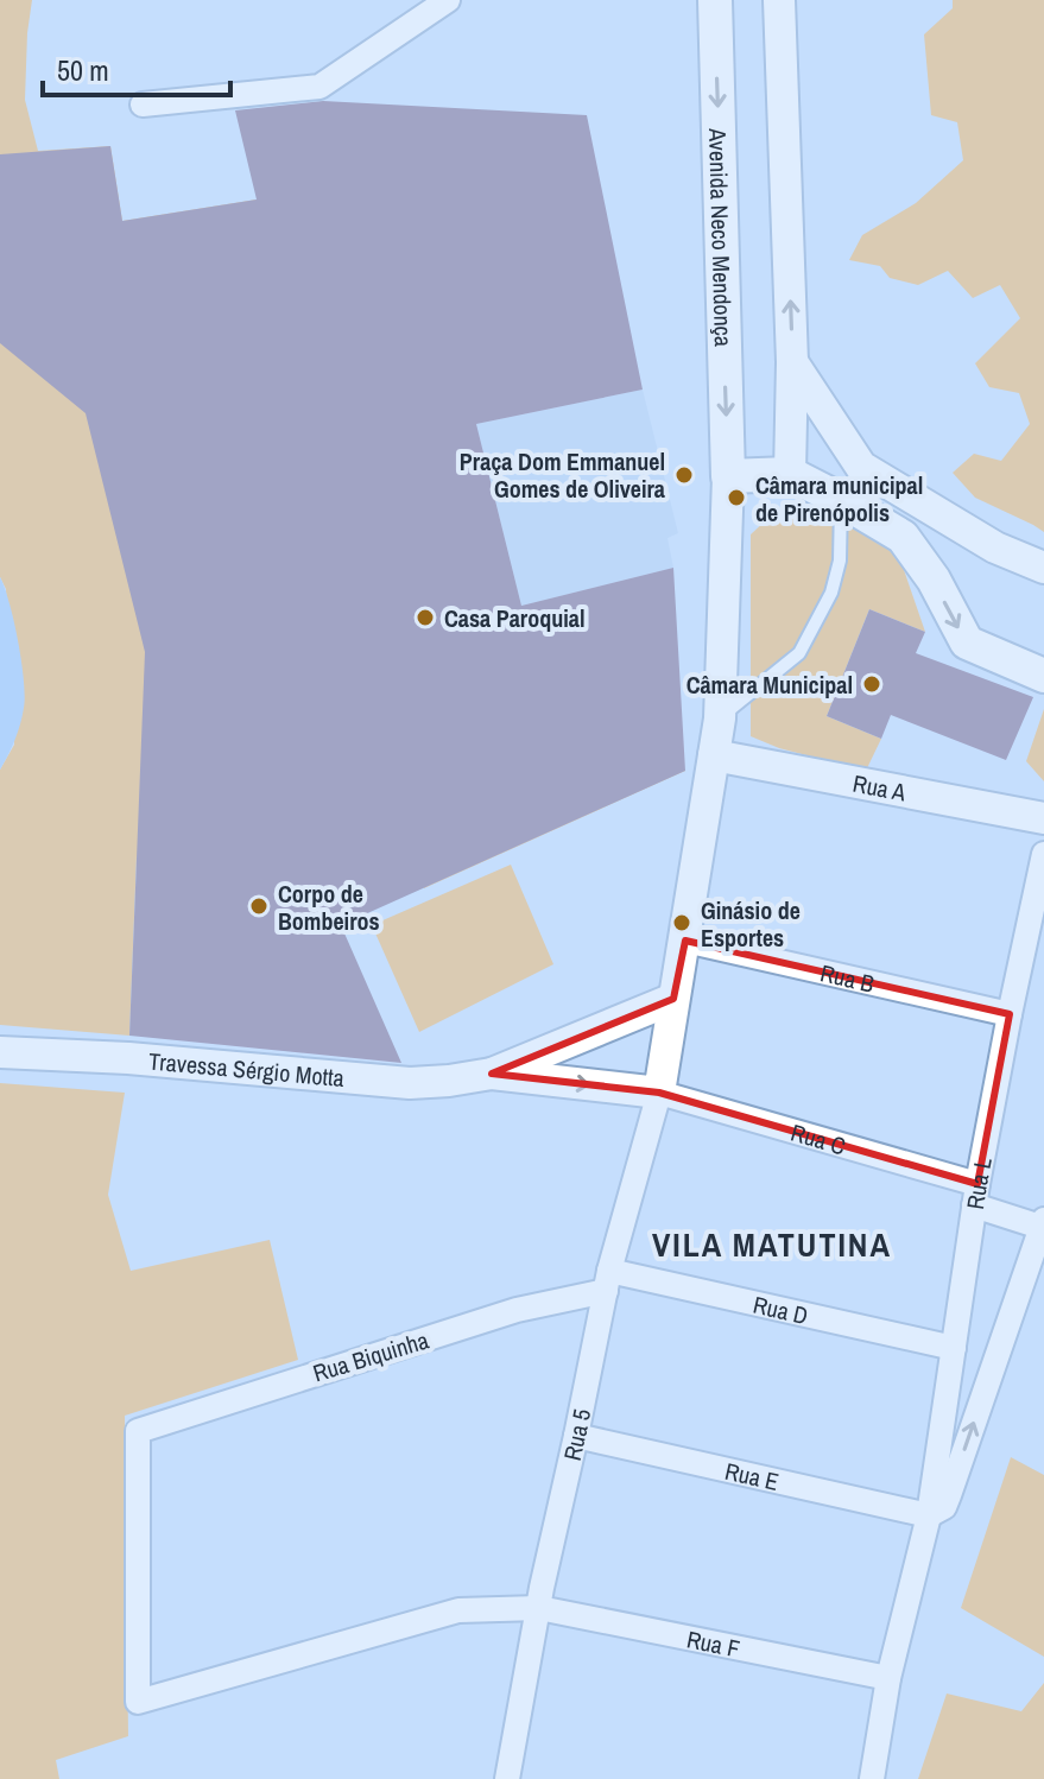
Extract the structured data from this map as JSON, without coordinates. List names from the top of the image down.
{
  "streets": {
    "main road": ["Avenida Neco Mendonça"],
    "street": [
      "Rua A",
      "Rua B",
      "Travessa Sérgio Motta",
      "Rua C",
      "Rua L",
      "Rua D",
      "Rua Biquinha",
      "Rua 5",
      "Rua E",
      "Rua F"
    ]
  },
  "crossings": [
    ["Rua B", "Rua L"],
    ["Rua C", "Rua L"],
    ["Rua C", "Rua 5"],
    ["Rua L", "Rua D"],
    ["Rua L", "Rua E"],
    ["Rua L", "Rua F"],
    ["Rua D", "Rua Biquinha"],
    ["Rua D", "Rua 5"],
    ["Rua Biquinha", "Rua 5"],
    ["Rua Biquinha", "Rua F"],
    ["Rua 5", "Rua E"],
    ["Rua 5", "Rua F"]
  ],
  "one_way": ["Avenida Neco Mendonça"],
  "districts": ["VILA MATUTINA"],
  "places": [
    "Praça Dom Emmanuel Gomes de Oliveira",
    "Câmara municipal de Pirenópolis",
    "Casa Paroquial",
    "Câmara Municipal",
    "Corpo de Bombeiros",
    "Ginásio de Esportes"
  ],
  "scale_bar": "50 m"
}
